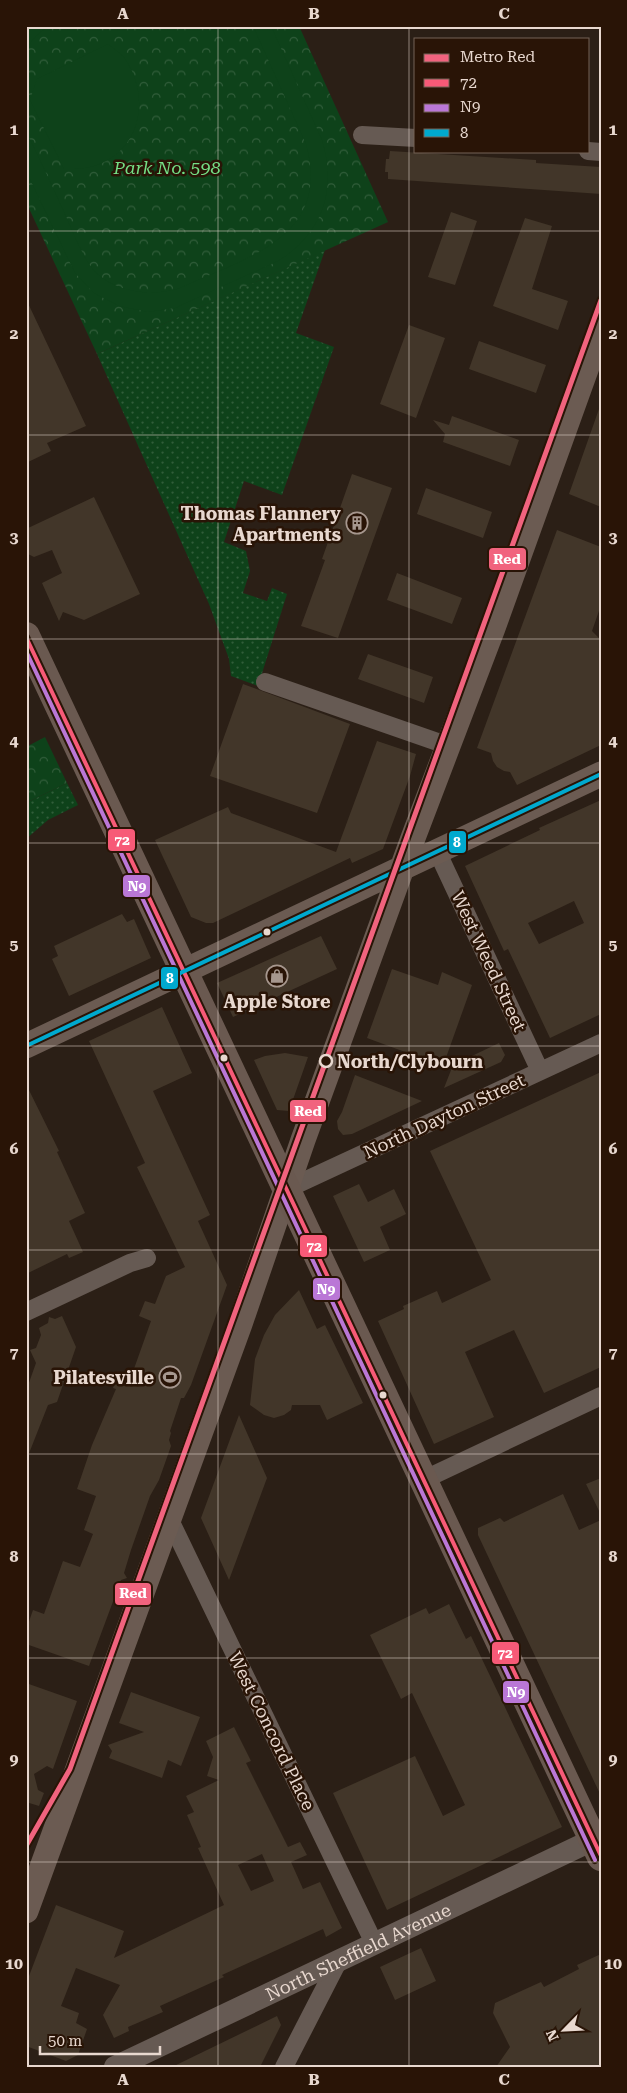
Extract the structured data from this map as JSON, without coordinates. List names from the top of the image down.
{
  "streets": {
    "street": [
      "West Weed Street",
      "North Dayton Street",
      "West Concord Place",
      "North Sheffield Avenue"
    ]
  },
  "crossings": [
    ["West Weed Street", "North Dayton Street"],
    ["West Concord Place", "North Sheffield Avenue"]
  ],
  "parks": ["Park No. 598"],
  "places": {
    "building": ["Thomas Flannery Apartments"],
    "shop": ["Apple Store"],
    "other": ["North/Clybourn"],
    "sports": ["Pilatesville"]
  },
  "lines": [
    "metro line Red",
    "transit line 72",
    "transit line N9",
    "transit line 8"
  ],
  "legend": [
    "Metro Red",
    "72",
    "N9",
    "8"
  ],
  "scale_bar": "50 m",
  "north": "bottom left",
  "grid": {
    "columns": ["A", "B", "C"],
    "rows": [
      "1",
      "2",
      "3",
      "4",
      "5",
      "6",
      "7",
      "8",
      "9",
      "10"
    ]
  }
}
